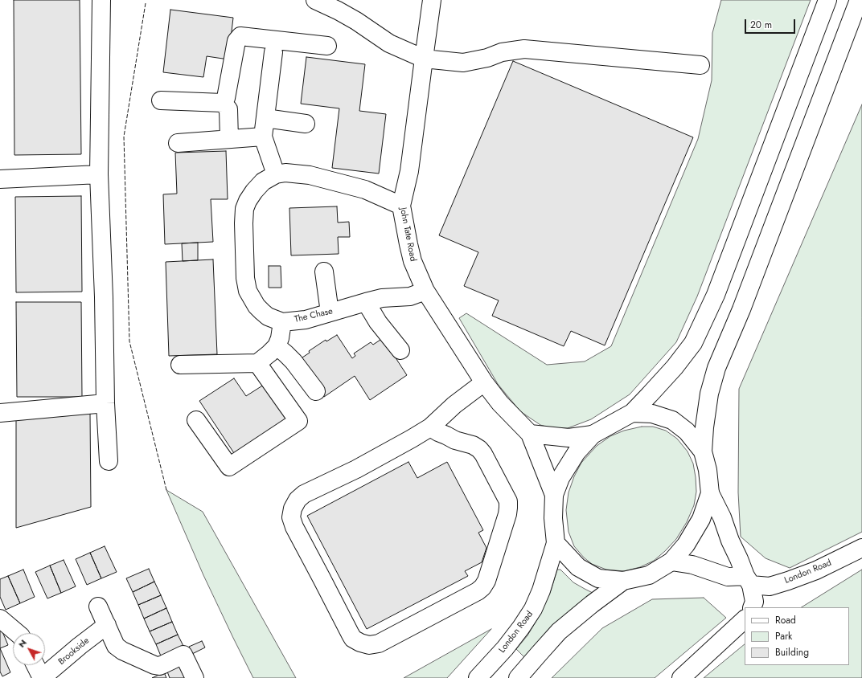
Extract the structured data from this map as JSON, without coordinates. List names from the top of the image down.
{
  "streets": {
    "main road": [
      "John Tate Road",
      "The Chase",
      "London Road",
      "Brookside"
    ]
  },
  "crossings": [
    ["John Tate Road", "The Chase"]
  ],
  "legend": ["Road", "Park", "Building"],
  "scale_bar": "20 m",
  "north": "top left"
}
